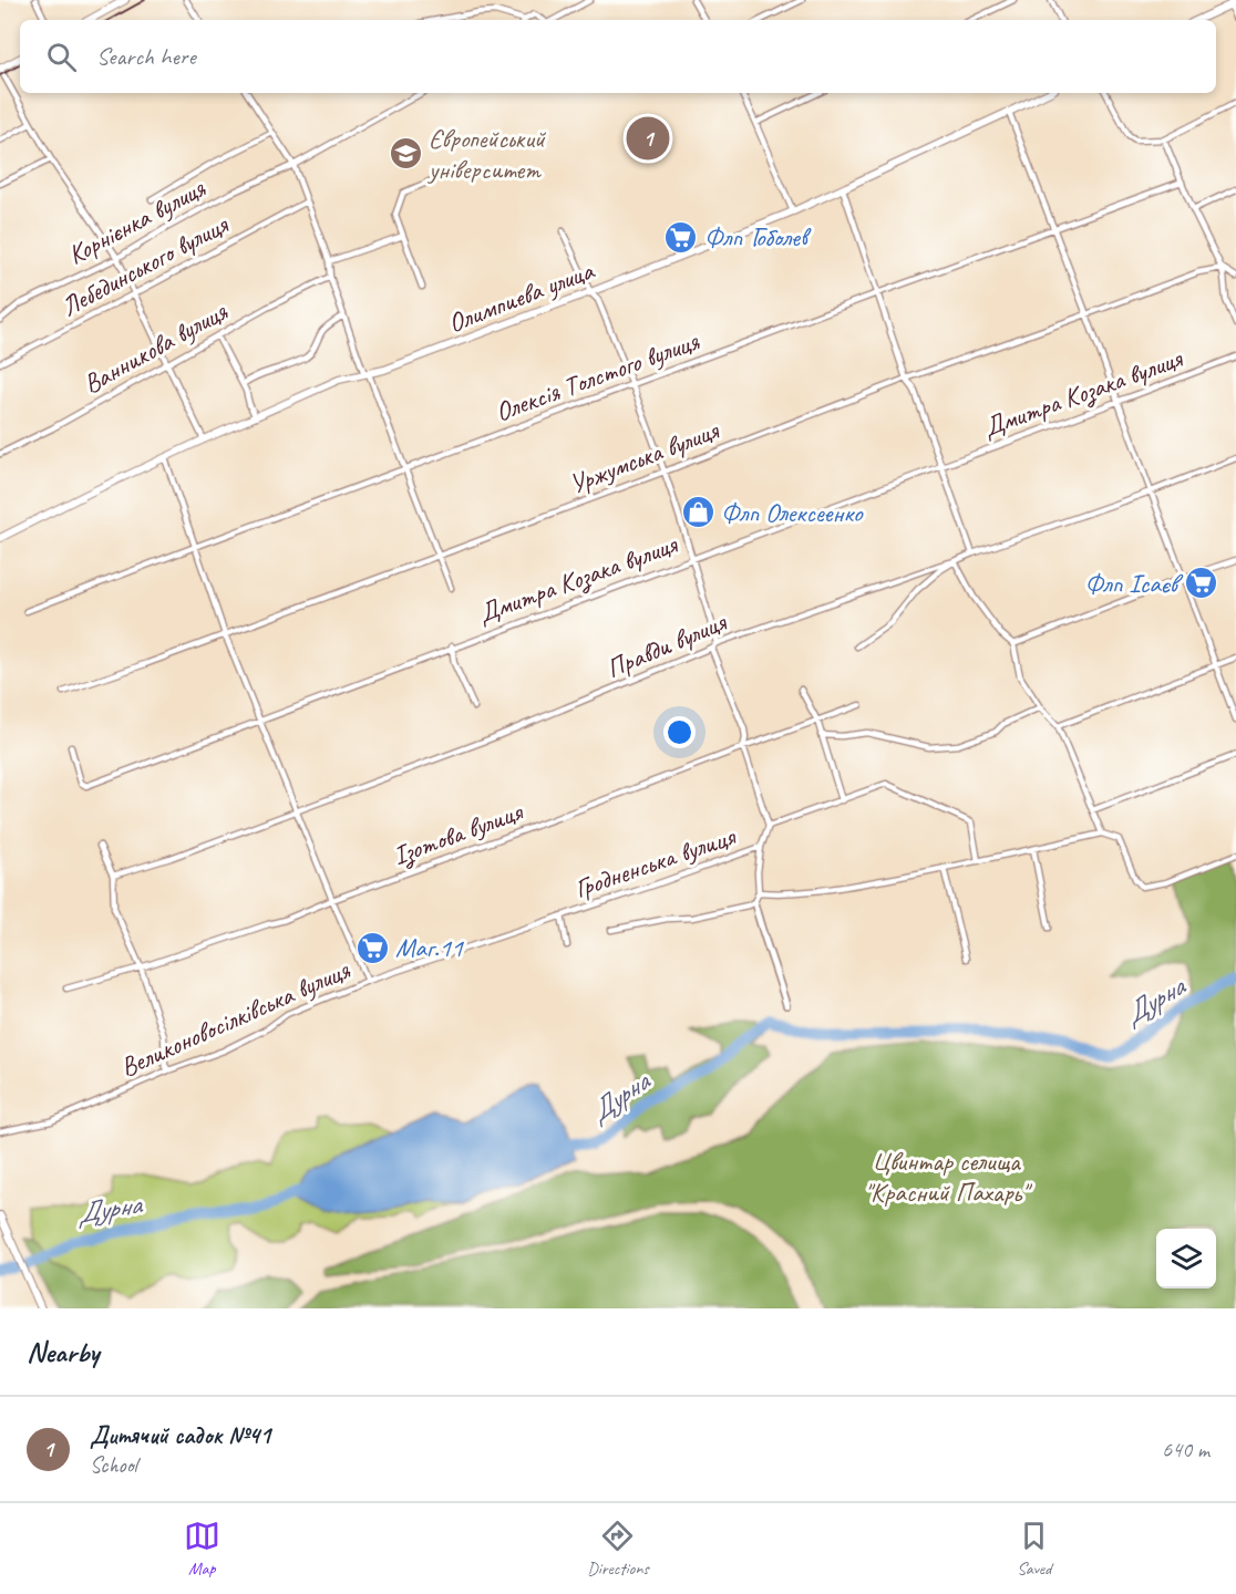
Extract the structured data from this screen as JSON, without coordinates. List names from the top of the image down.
{
  "streets": {
    "main road": ["Олимпиева улица"],
    "street": [
      "Корнієнка вулиця",
      "Лебединського вулиця",
      "Ванникова вулиця",
      "Олексія Толстого вулиця",
      "Дмитра Козака вулиця",
      "Уржумська вулиця",
      "Правди вулиця",
      "Ізотова вулиця",
      "Гродненська вулиця",
      "Великоновосілківська вулиця"
    ]
  },
  "crossings": [
    ["Гродненська вулиця", "Великоновосілківська вулиця"]
  ],
  "water": ["Дурна"],
  "parks": ["Цвинтар селища \"Красний Пахарь\""],
  "places": {
    "school or university": ["Європейський університет"],
    "supermarket": ["Флп Гоболев", "Флп Ісаєв", "Маг.11"],
    "shop": ["Флп Олексеенко"]
  },
  "page": {
    "search": "Search here",
    "pins": "1",
    "heading": "Nearby",
    "list": [
      {
        "mark": "1",
        "name": "Дитячий садок №41",
        "note": "School",
        "value": "640 m"
      }
    ],
    "nav": ["Map", "Directions", "Saved"]
  }
}
